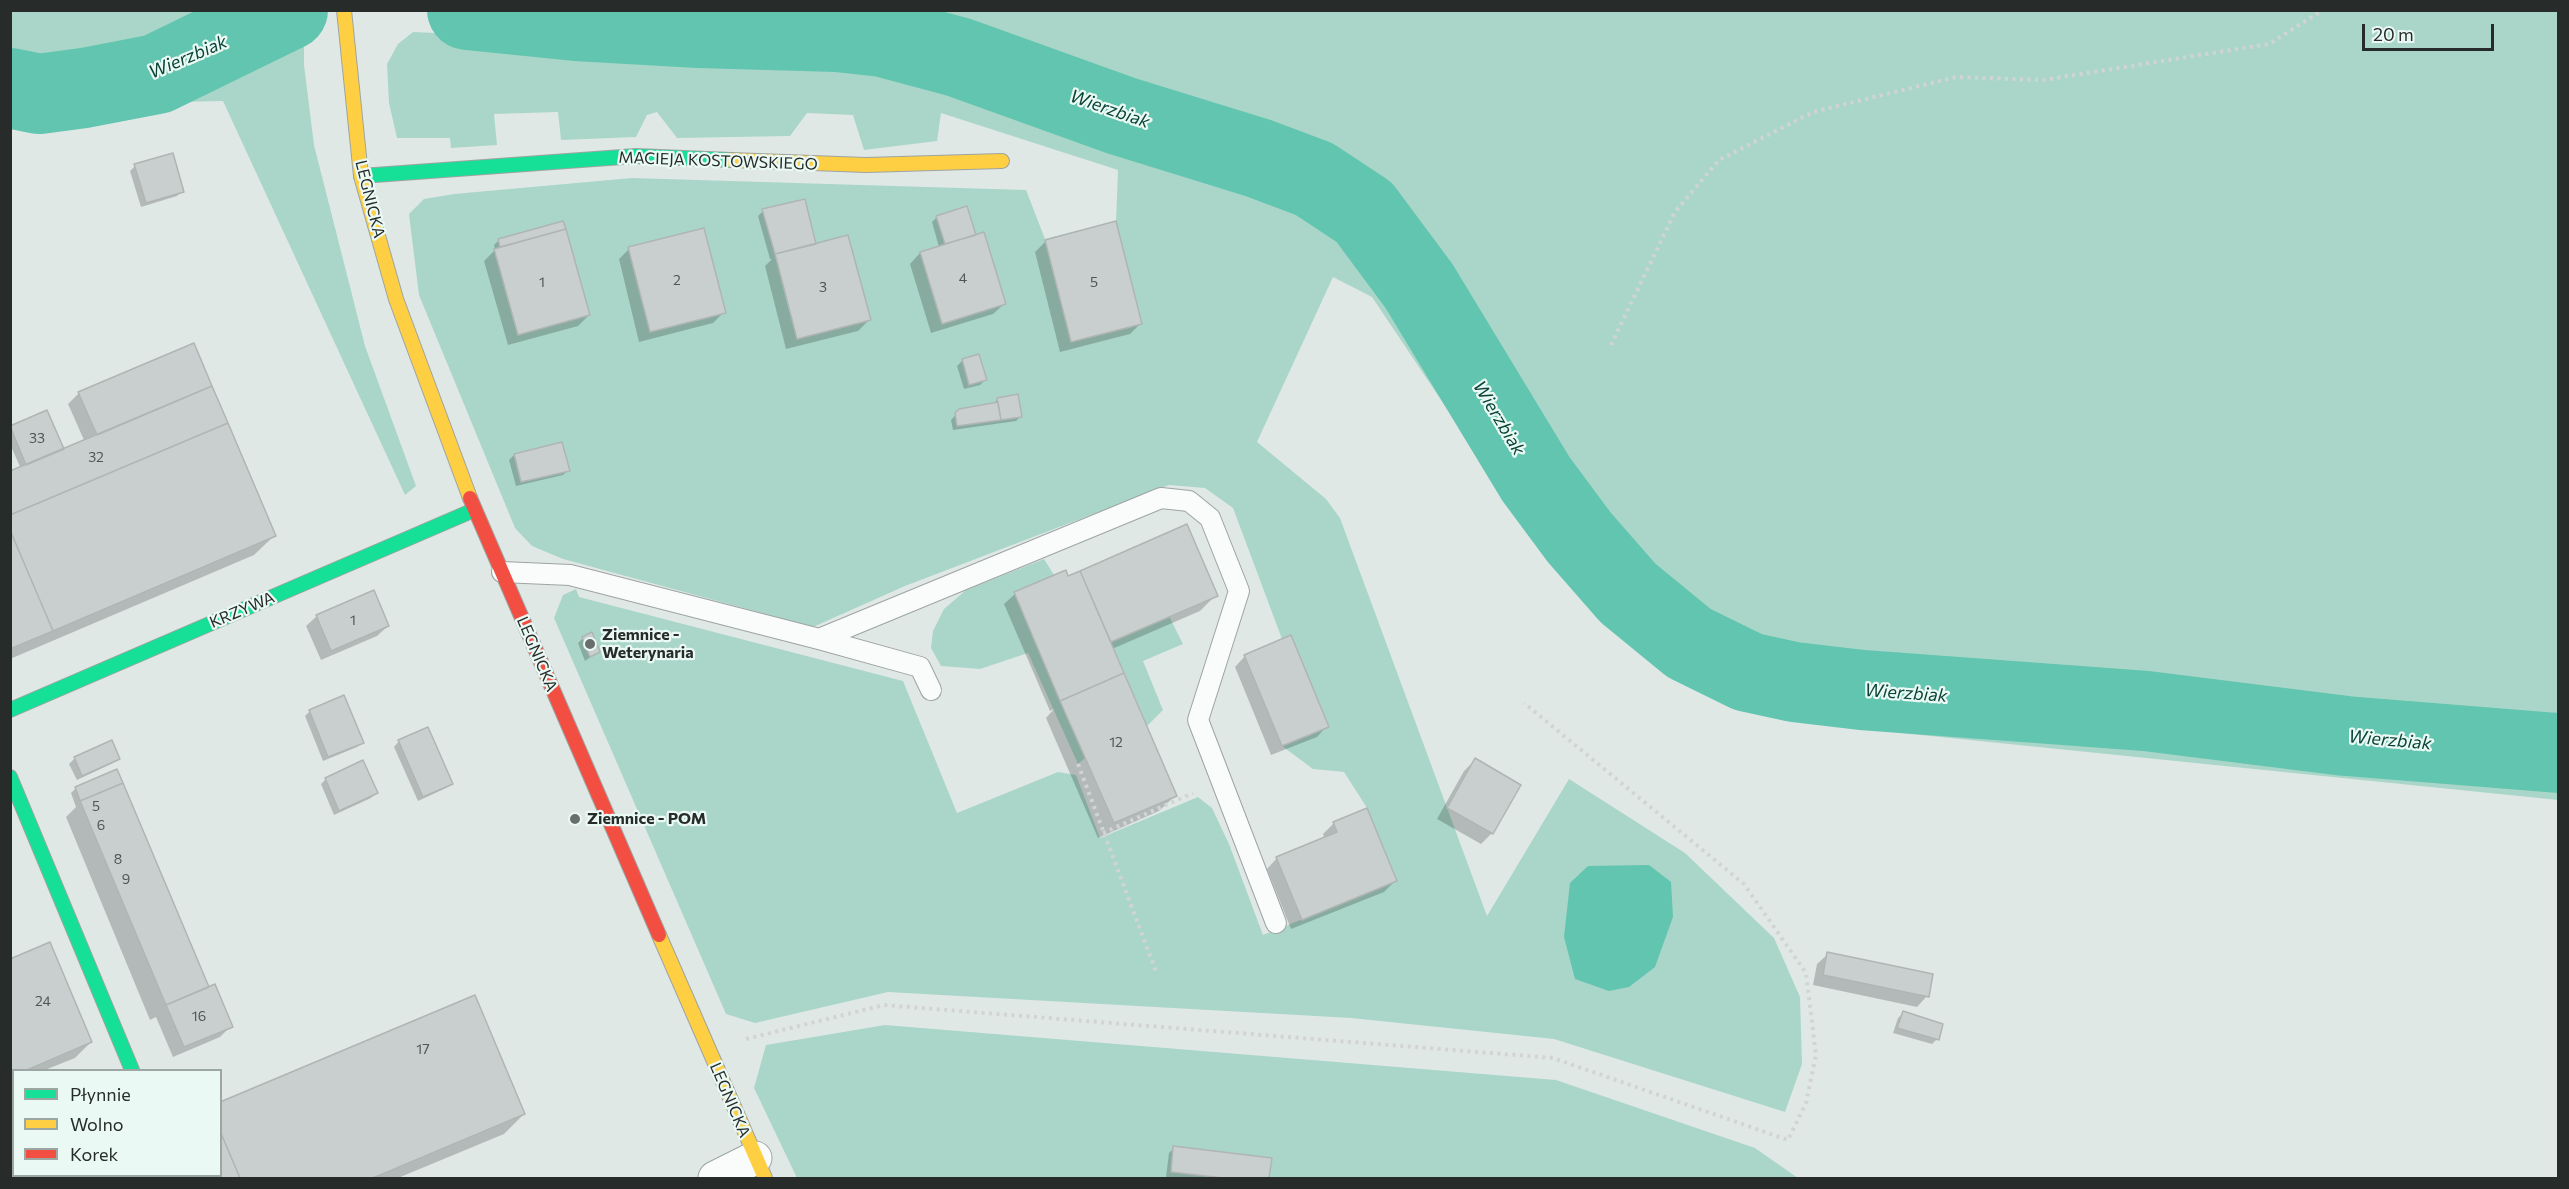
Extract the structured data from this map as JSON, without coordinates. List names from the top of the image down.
{
  "streets": {
    "street": ["MACIEJA KOSTOWSKIEGO", "LEGNICKA", "KRZYWA"]
  },
  "crossings": [
    ["MACIEJA KOSTOWSKIEGO", "LEGNICKA"],
    ["LEGNICKA", "KRZYWA"]
  ],
  "water": ["Wierzbiak"],
  "places": ["Ziemnice - Weterynaria", "Ziemnice - POM"],
  "house_numbers": [
    "4",
    "2",
    "1",
    "5",
    "3",
    "33",
    "32",
    "1",
    "12",
    "5",
    "6",
    "8",
    "9",
    "24",
    "16",
    "17"
  ],
  "legend": ["Płynnie", "Wolno", "Korek"],
  "scale_bar": "20 m"
}
